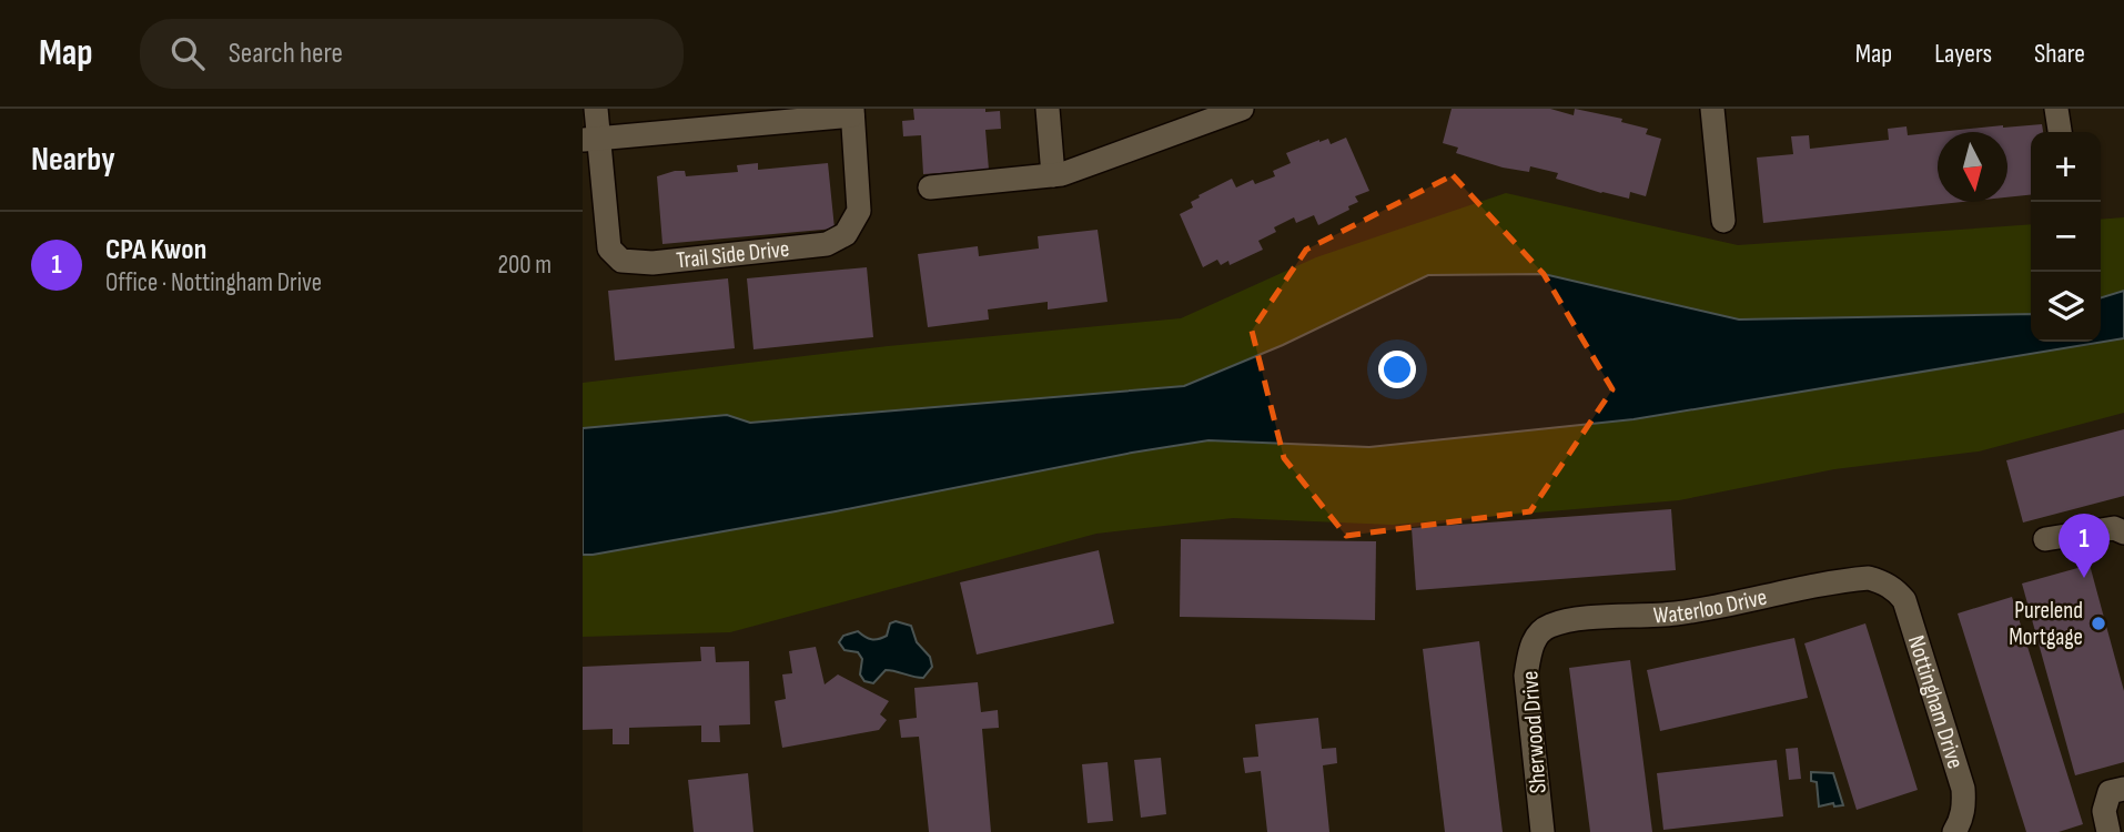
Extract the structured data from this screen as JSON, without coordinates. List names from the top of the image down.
{
  "streets": {
    "street": [
      "Trail Side Drive",
      "Waterloo Drive",
      "Nottingham Drive",
      "Sherwood Drive"
    ]
  },
  "crossings": [
    ["Waterloo Drive", "Nottingham Drive"],
    ["Waterloo Drive", "Sherwood Drive"]
  ],
  "places": ["Purelend Mortgage"],
  "north": "bottom",
  "page": {
    "header": "Map",
    "search": "Search here",
    "nav": ["Map", "Layers", "Share"],
    "heading": "Nearby",
    "map_buttons": ["+", "−"],
    "list": [
      {
        "mark": "1",
        "name": "CPA Kwon",
        "note": "Office · Nottingham Drive",
        "value": "200 m"
      }
    ],
    "pins": "1"
  }
}
